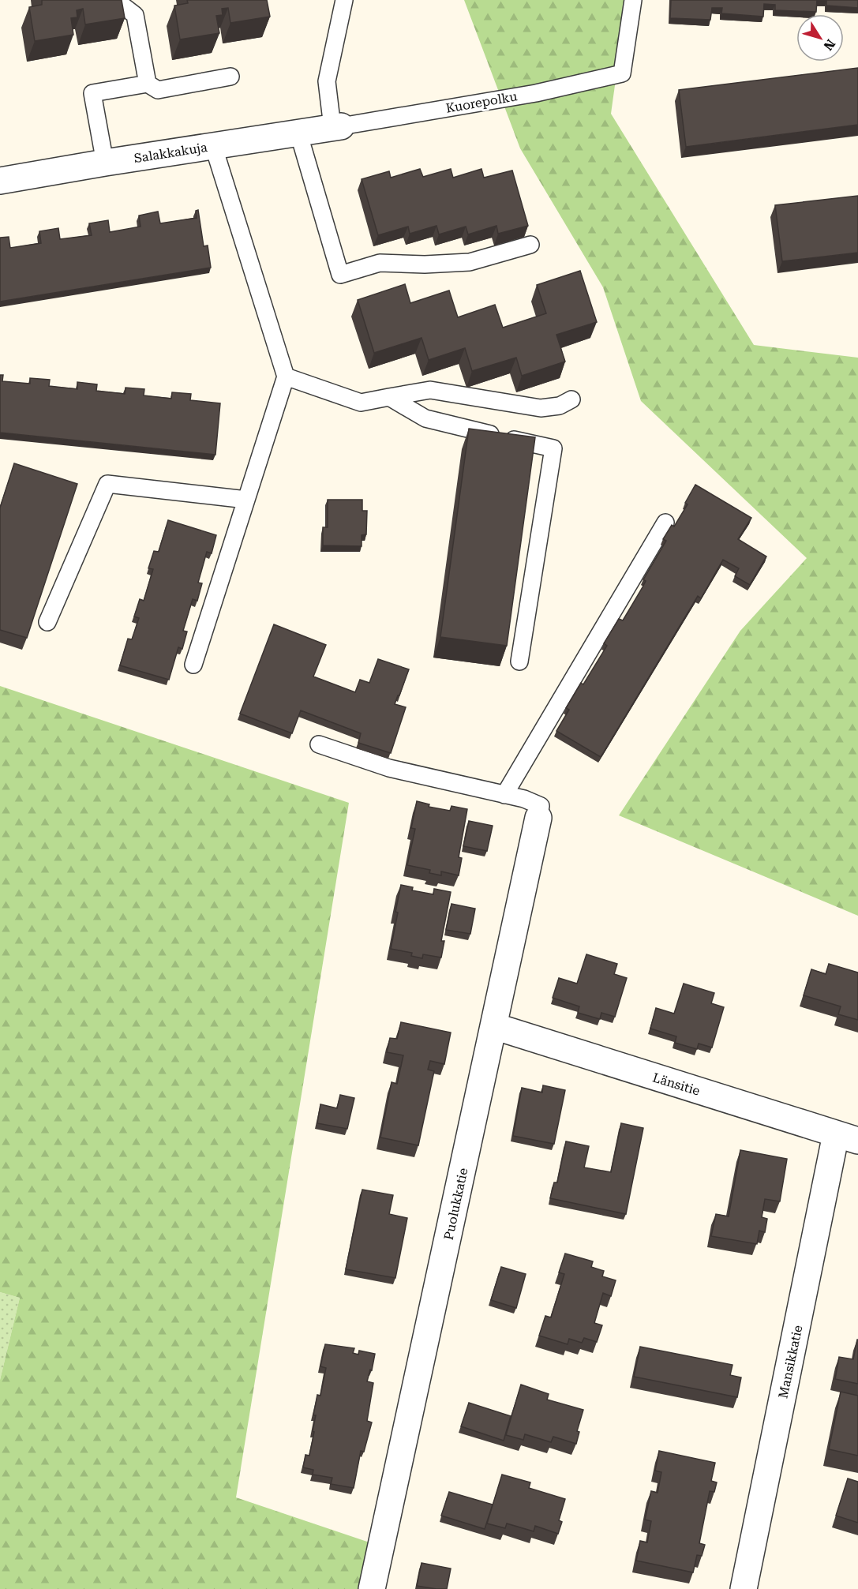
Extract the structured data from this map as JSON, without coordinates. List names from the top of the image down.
{
  "streets": {
    "street": [
      "Salakkakuja",
      "Länsitie",
      "Puolukkatie",
      "Mansikkatie"
    ],
    "lane": ["Kuorepolku"]
  },
  "crossings": [
    ["Kuorepolku", "Salakkakuja"],
    ["Länsitie", "Puolukkatie"],
    ["Länsitie", "Mansikkatie"]
  ],
  "north": "bottom right"
}
